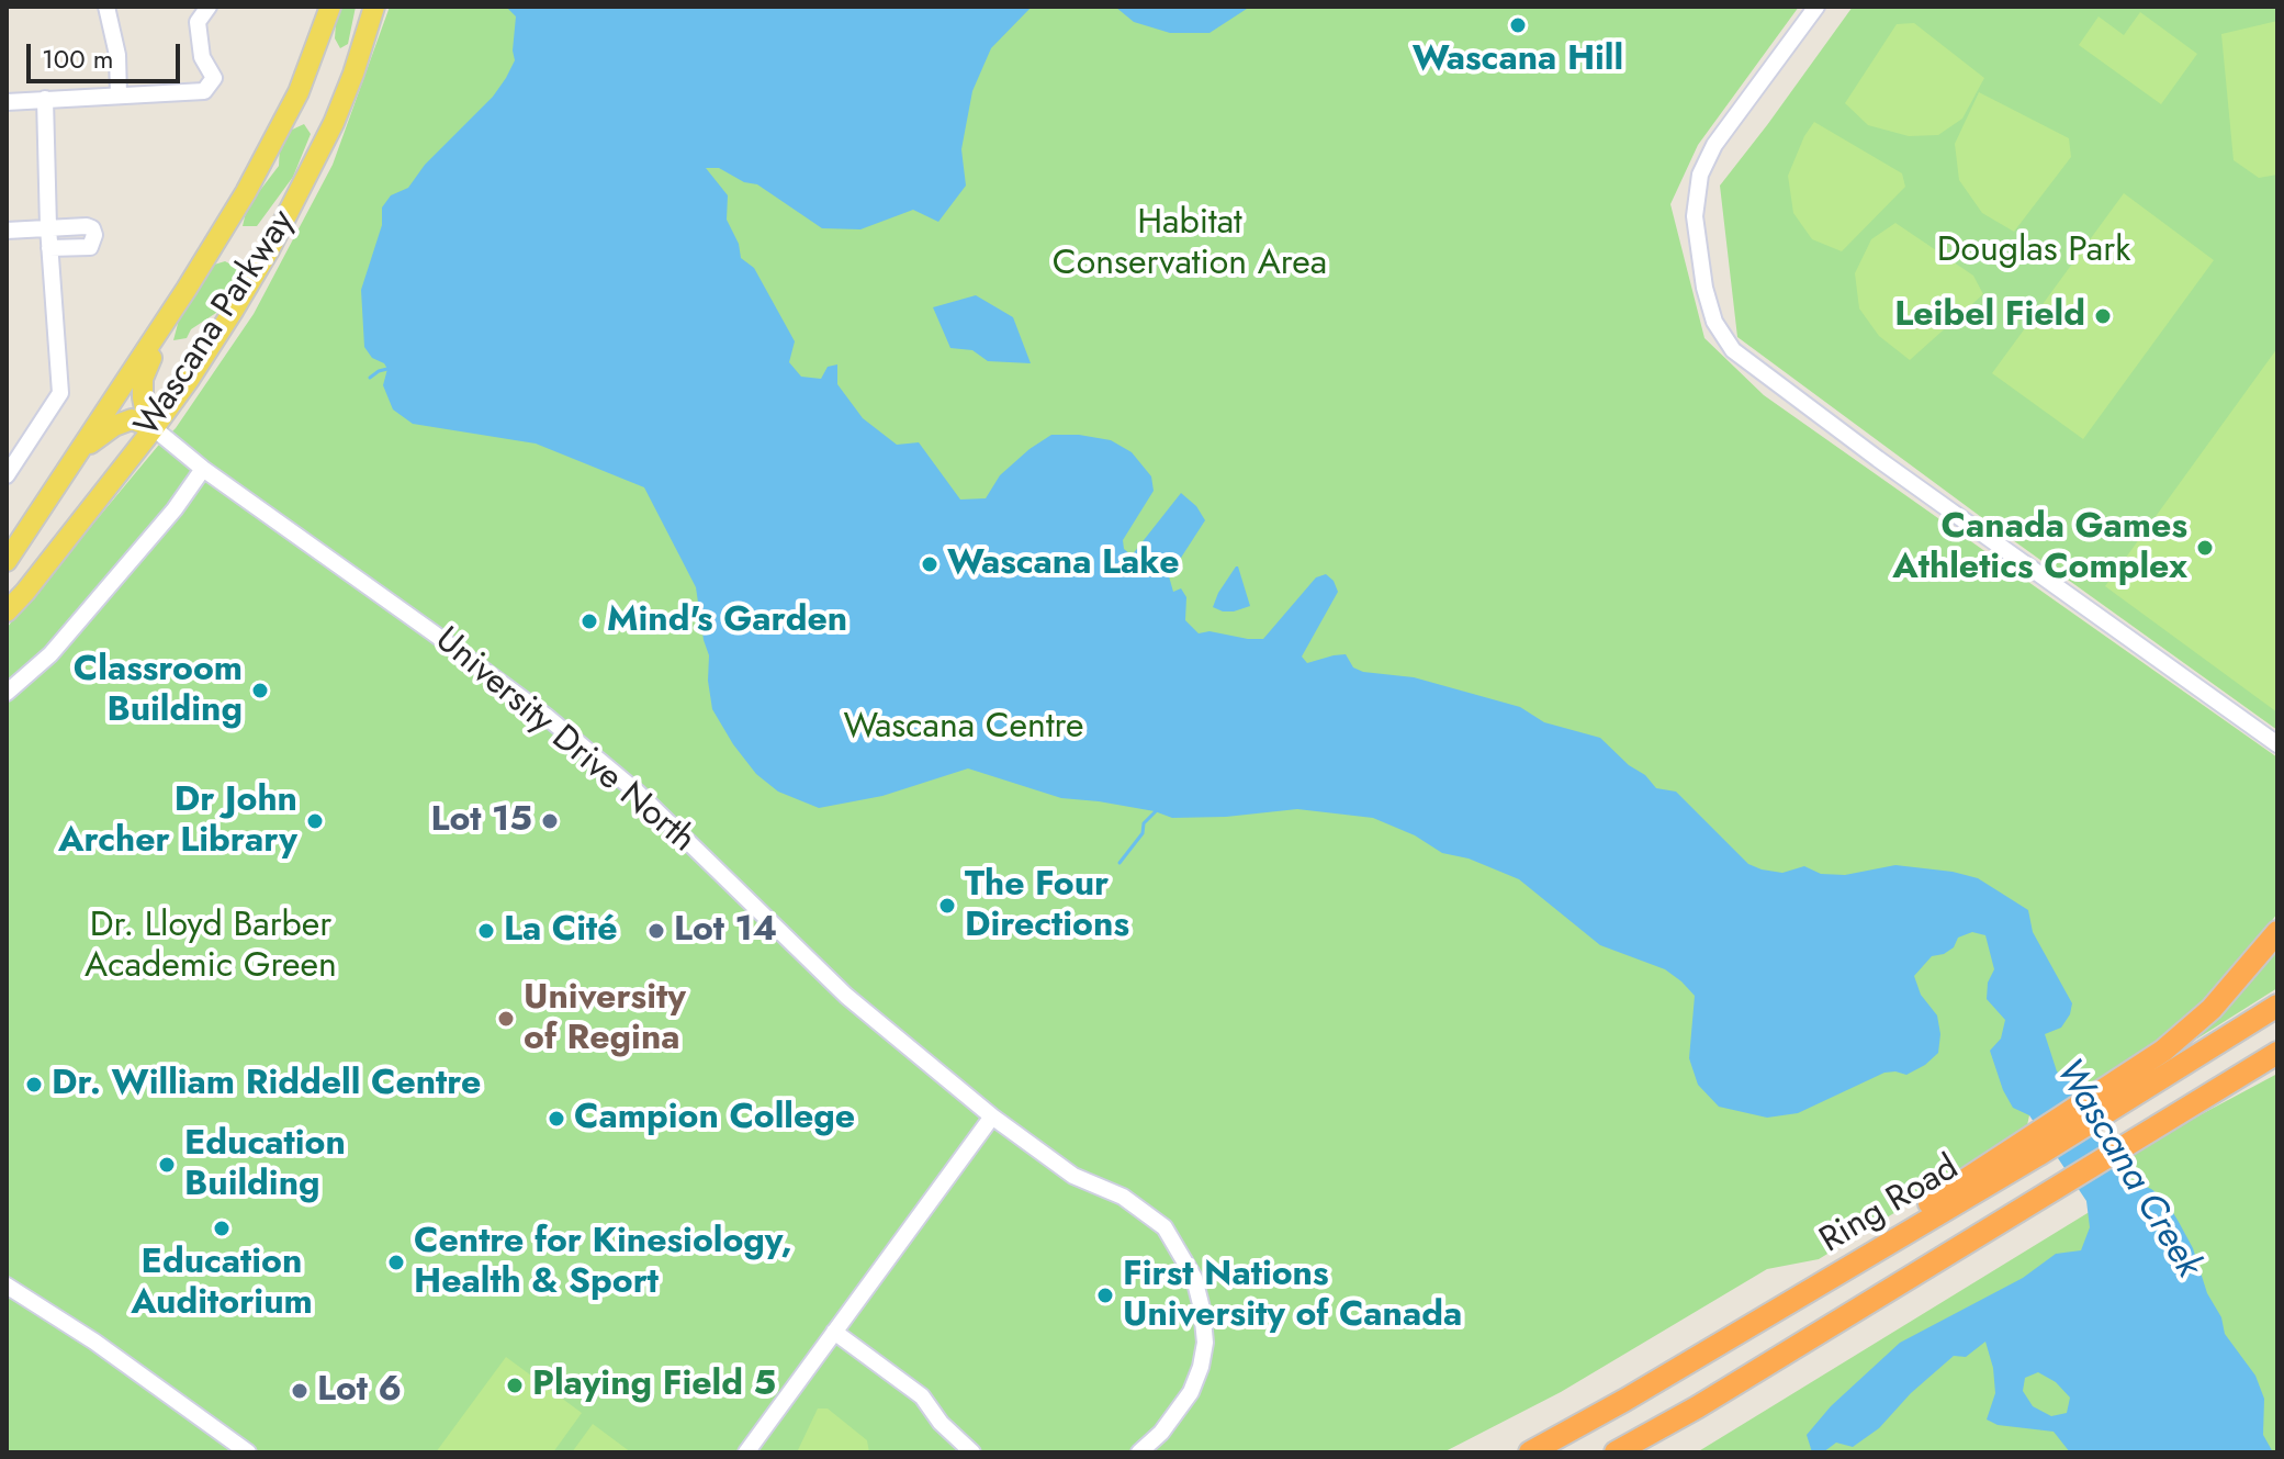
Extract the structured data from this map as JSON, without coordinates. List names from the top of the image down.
{
  "streets": {
    "highway": ["Ring Road"],
    "main road": ["Wascana Parkway"],
    "street": ["University Drive North"]
  },
  "crossings": [
    ["Wascana Parkway", "University Drive North"]
  ],
  "water": ["Wascana Creek"],
  "parks": [
    "Habitat Conservation Area",
    "Douglas Park",
    "Wascana Centre",
    "Dr. Lloyd Barber Academic Green"
  ],
  "places": [
    "Wascana Hill",
    "Leibel Field",
    "Canada Games Athletics Complex",
    "Wascana Lake",
    "Mind's Garden",
    "Classroom Building",
    "Dr John Archer Library",
    "Lot 15",
    "The Four Directions",
    "La Cité",
    "Lot 14",
    "University of Regina",
    "Dr. William Riddell Centre",
    "Campion College",
    "Education Building",
    "Education Auditorium",
    "Centre for Kinesiology, Health & Sport",
    "First Nations University of Canada",
    "Playing Field 5",
    "Lot 6"
  ],
  "scale_bar": "100 m"
}
